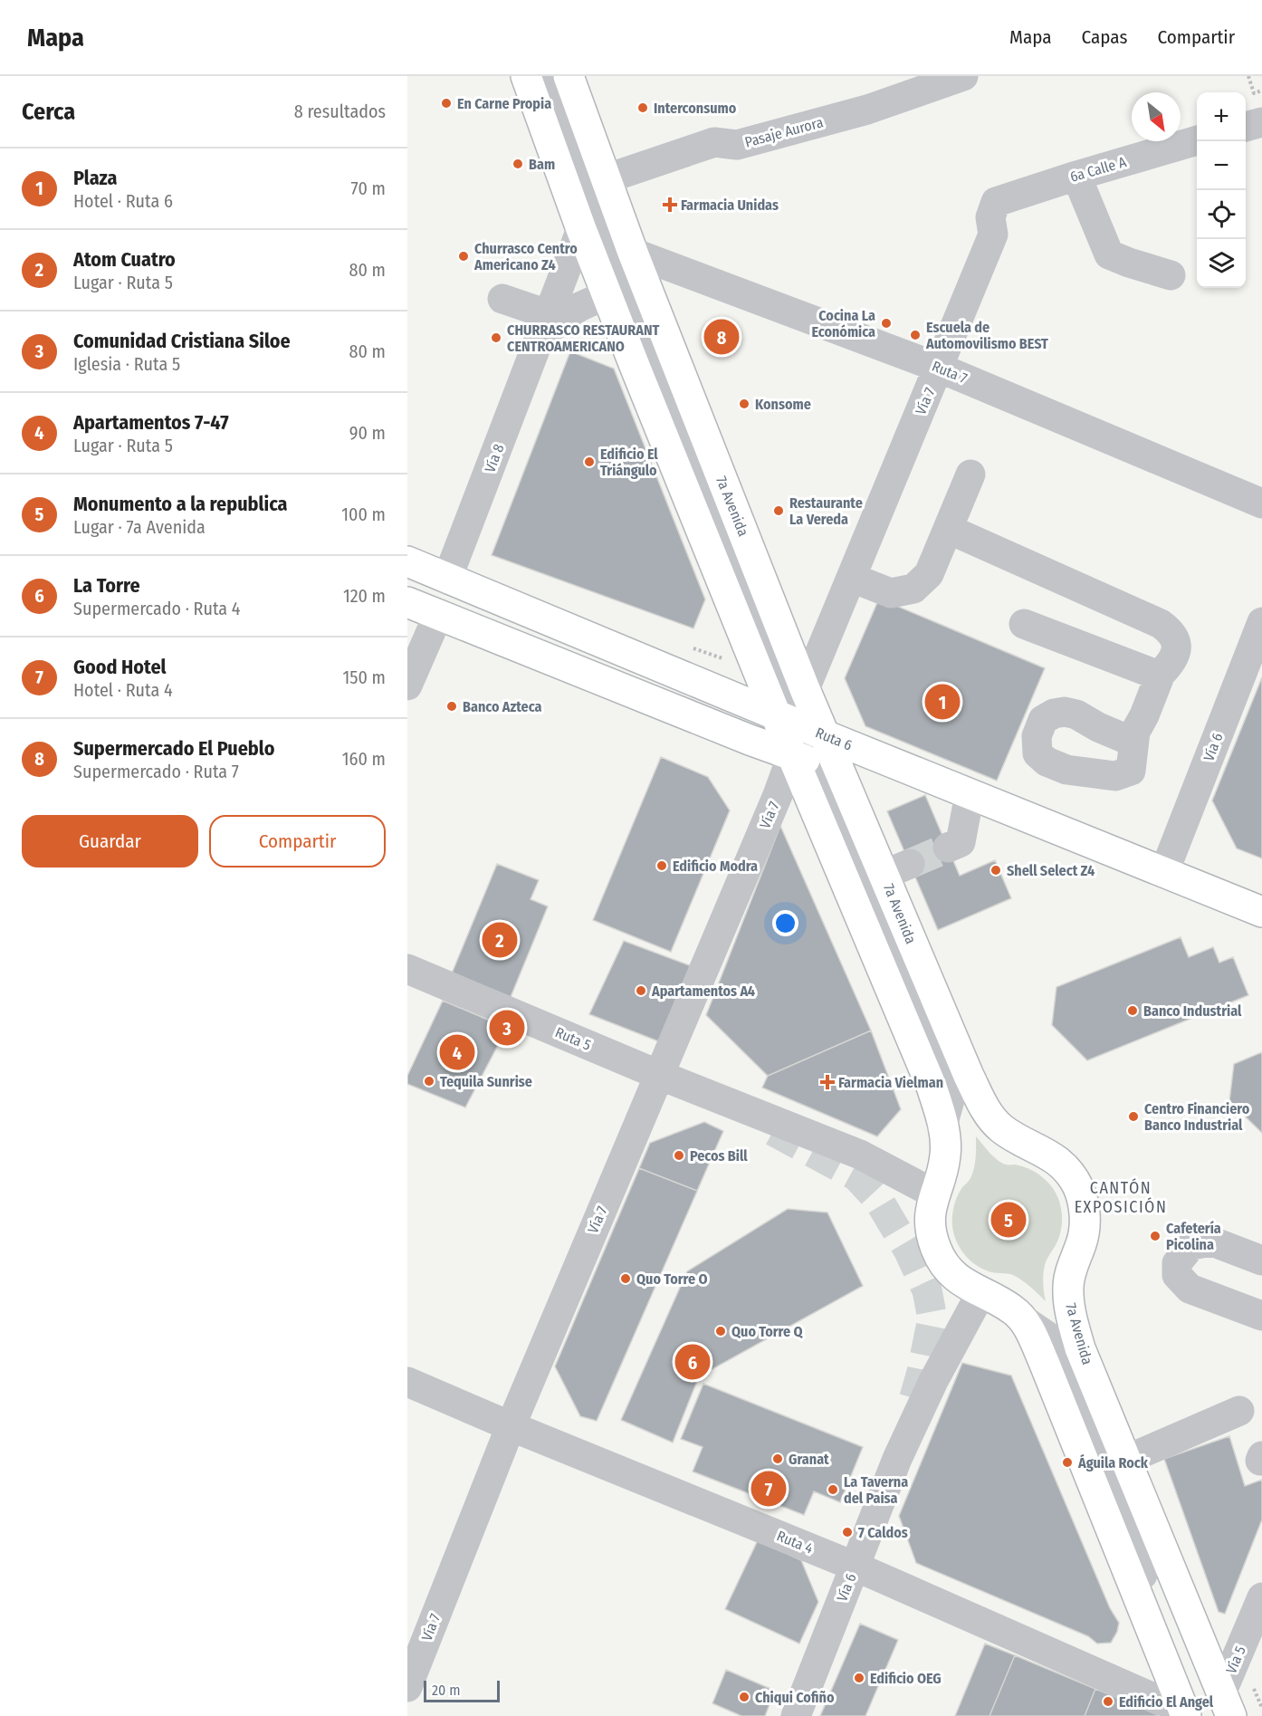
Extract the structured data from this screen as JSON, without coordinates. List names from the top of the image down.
{
  "streets": {
    "main road": ["7a Avenida", "Ruta 6"],
    "street": [
      "Pasaje Aurora",
      "6a Calle A",
      "Ruta 7",
      "Vía 7",
      "Vía 8",
      "Vía 6",
      "Ruta 5",
      "Ruta 4",
      "Vía 5"
    ]
  },
  "crossings": [
    ["Pasaje Aurora", "7a Avenida"],
    ["6a Calle A", "Vía 7"],
    ["Ruta 7", "Vía 7"],
    ["Ruta 7", "7a Avenida"],
    ["Vía 7", "7a Avenida"],
    ["Vía 7", "Ruta 5"],
    ["Vía 7", "Ruta 4"],
    ["Vía 8", "7a Avenida"],
    ["Vía 8", "Ruta 6"],
    ["7a Avenida", "Ruta 6"],
    ["7a Avenida", "Vía 6"],
    ["7a Avenida", "Ruta 5"],
    ["7a Avenida", "Ruta 4"],
    ["7a Avenida", "Vía 5"],
    ["Ruta 6", "Vía 6"],
    ["Vía 6", "Ruta 4"]
  ],
  "districts": ["CANTÓN EXPOSICIÓN"],
  "places": {
    "other": [
      "En Carne Propia",
      "Interconsumo",
      "Bam",
      "Churrasco Centro Americano Z4",
      "Cocina La Económica",
      "Escuela de Automovilismo BEST",
      "CHURRASCO RESTAURANT CENTROAMERICANO",
      "Konsome",
      "Edificio El Triángulo",
      "Restaurante La Vereda",
      "Banco Azteca",
      "Edificio Modra",
      "Shell Select Z4",
      "Apartamentos A4",
      "Banco Industrial",
      "Tequila Sunrise",
      "Centro Financiero Banco Industrial",
      "Pecos Bill",
      "Cafetería Picolina",
      "Quo Torre O",
      "Quo Torre Q",
      "Granat",
      "Águila Rock",
      "La Taverna del Paisa",
      "7 Caldos",
      "Edificio OEG",
      "Chiqui Cofiño",
      "Edificio El Angel"
    ],
    "health": ["Farmacia Unidas", "Farmacia Vielman"]
  },
  "scale_bar": "20 m",
  "north": "bottom right",
  "page": {
    "header": "Mapa",
    "nav": ["Mapa", "Capas", "Compartir"],
    "heading": ["Cerca", "8 resultados"],
    "map_buttons": ["+", "−"],
    "list": [
      {
        "mark": "1",
        "name": "Plaza",
        "note": "Hotel · Ruta 6",
        "value": "70 m"
      },
      {
        "mark": "2",
        "name": "Atom Cuatro",
        "note": "Lugar · Ruta 5",
        "value": "80 m"
      },
      {
        "mark": "3",
        "name": "Comunidad Cristiana Siloe",
        "note": "Iglesia · Ruta 5",
        "value": "80 m"
      },
      {
        "mark": "4",
        "name": "Apartamentos 7-47",
        "note": "Lugar · Ruta 5",
        "value": "90 m"
      },
      {
        "mark": "5",
        "name": "Monumento a la republica",
        "note": "Lugar · 7a Avenida",
        "value": "100 m"
      },
      {
        "mark": "6",
        "name": "La Torre",
        "note": "Supermercado · Ruta 4",
        "value": "120 m"
      },
      {
        "mark": "7",
        "name": "Good Hotel",
        "note": "Hotel · Ruta 4",
        "value": "150 m"
      },
      {
        "mark": "8",
        "name": "Supermercado El Pueblo",
        "note": "Supermercado · Ruta 7",
        "value": "160 m"
      }
    ],
    "pins": [
      "8",
      "1",
      "2",
      "3",
      "4",
      "5",
      "6",
      "7"
    ],
    "buttons": ["Guardar", "Compartir"],
    "scale": "20 m"
  }
}
